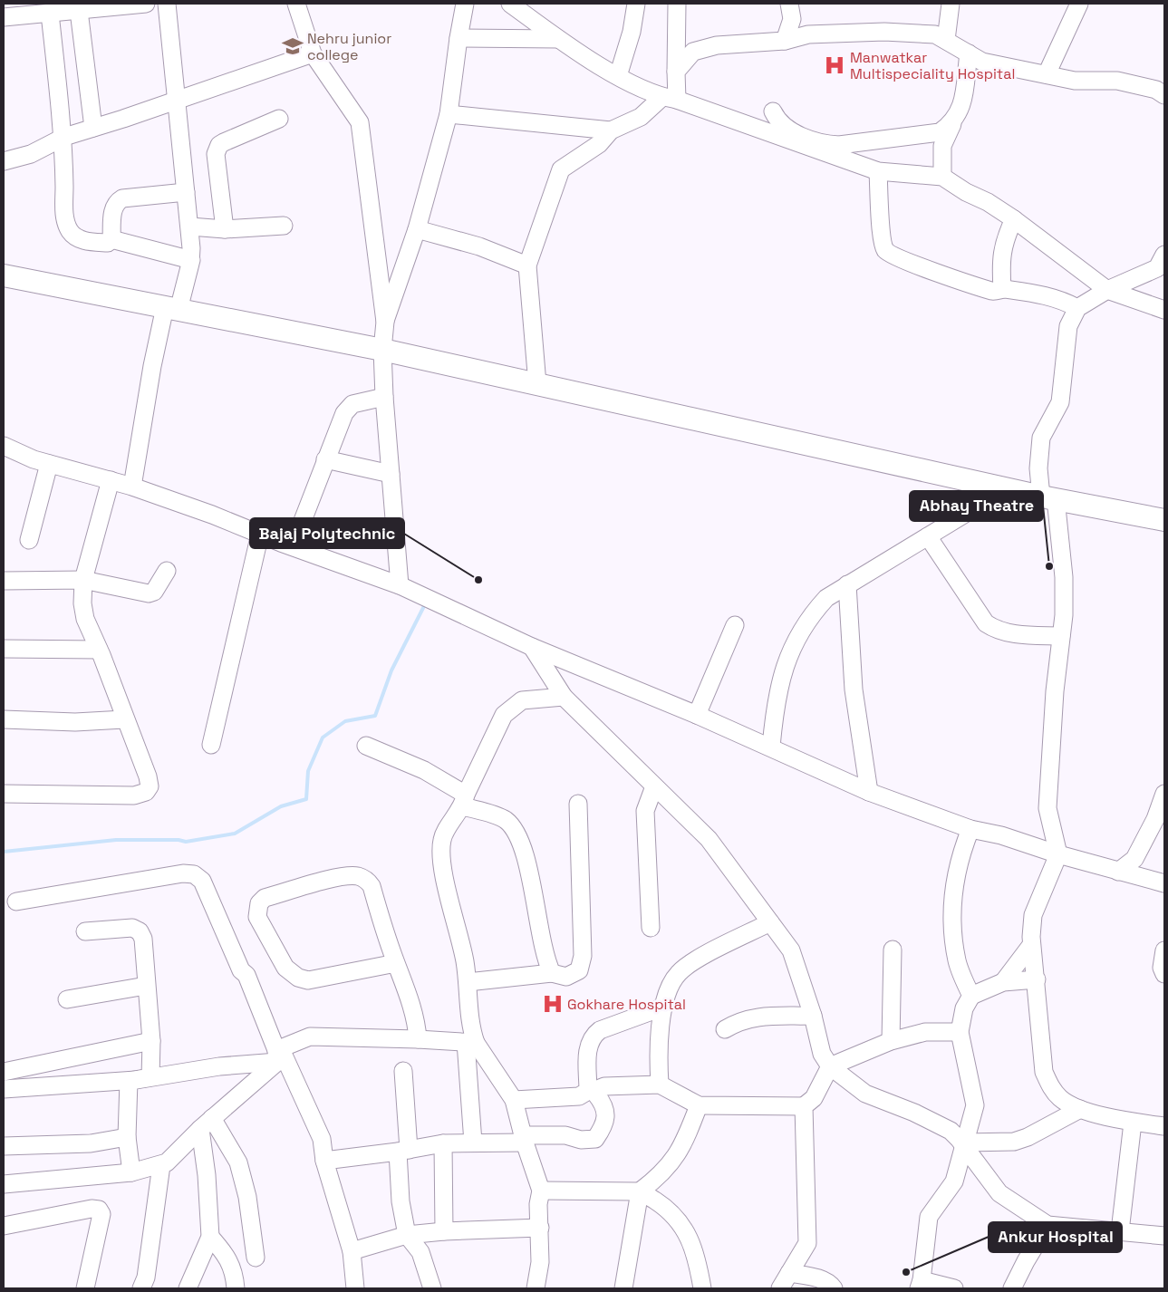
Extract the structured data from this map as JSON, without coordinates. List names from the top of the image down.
{
  "places": {
    "school or university": ["Nehru junior college"],
    "hospital": ["Manwatkar Multispeciality Hospital", "Gokhare Hospital"],
    "other": ["Abhay Theatre", "Bajaj Polytechnic", "Ankur Hospital"]
  }
}
